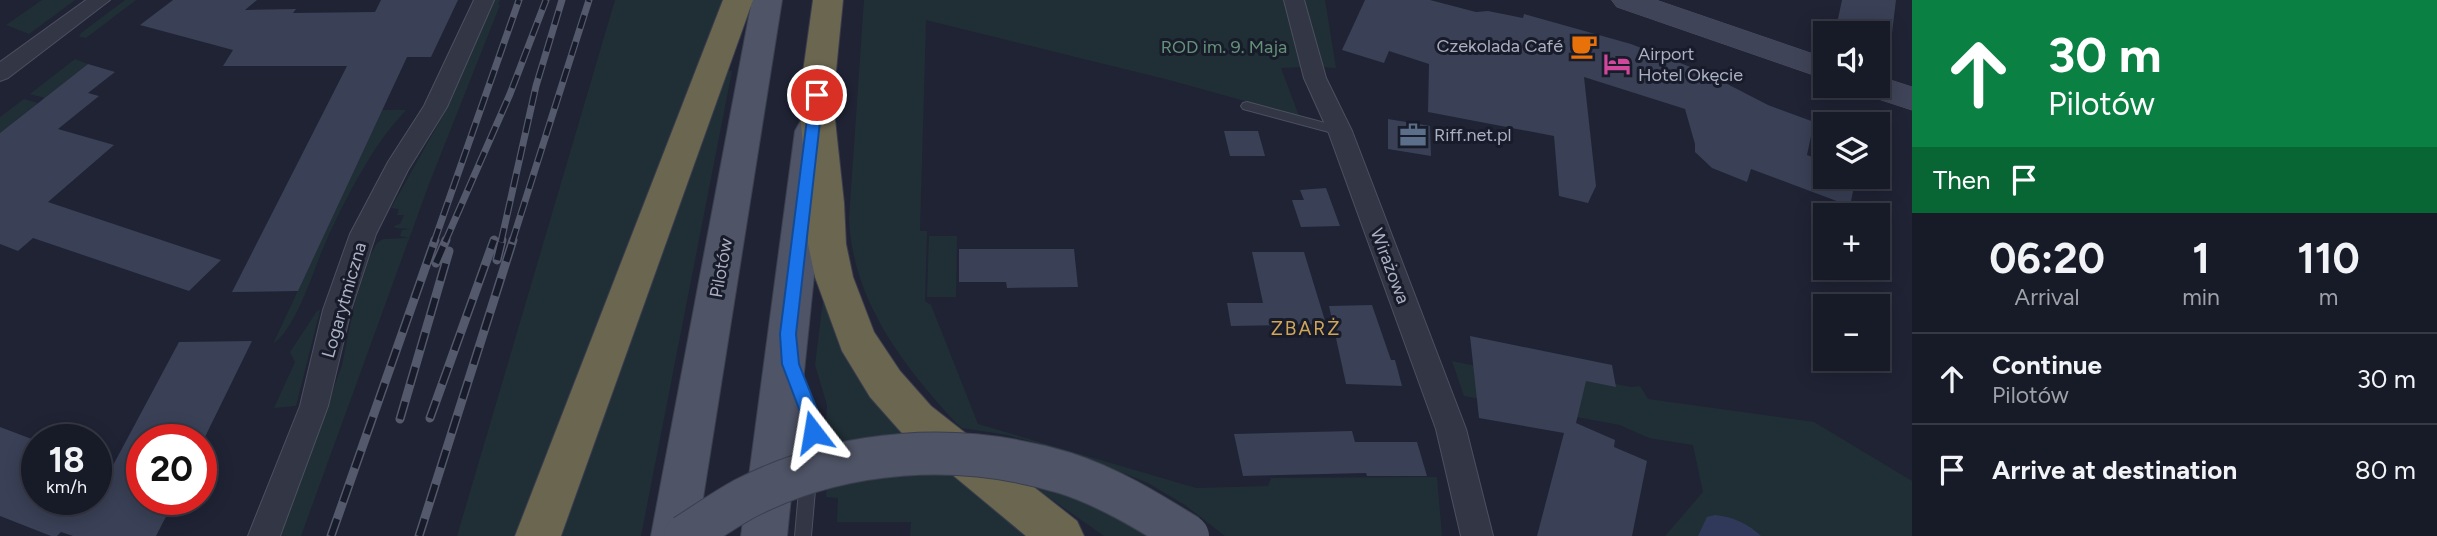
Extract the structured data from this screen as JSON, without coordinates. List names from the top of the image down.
{
  "streets": {
    "main road": ["Pilotów"],
    "street": ["Wirażowa", "Logarytmiczna"]
  },
  "districts": ["ZBARŻ"],
  "parks": ["ROD im. 9. Maja"],
  "places": {
    "cafe": ["Czekolada Café"],
    "hotel": ["Airport Hotel Okęcie"],
    "office": ["Riff.net.pl"]
  },
  "page": {
    "turn": ["30 m", "Pilotów"],
    "map_buttons": ["+", "−"],
    "then": "Then",
    "eta": [
      "06:20",
      "Arrival",
      "1",
      "min",
      "110",
      "m"
    ],
    "list": [
      {
        "name": "Continue",
        "note": "Pilotów",
        "value": "30 m"
      },
      {
        "name": "Arrive at destination",
        "value": "80 m"
      }
    ],
    "speed": "18 km/h",
    "limit": "20"
  }
}
